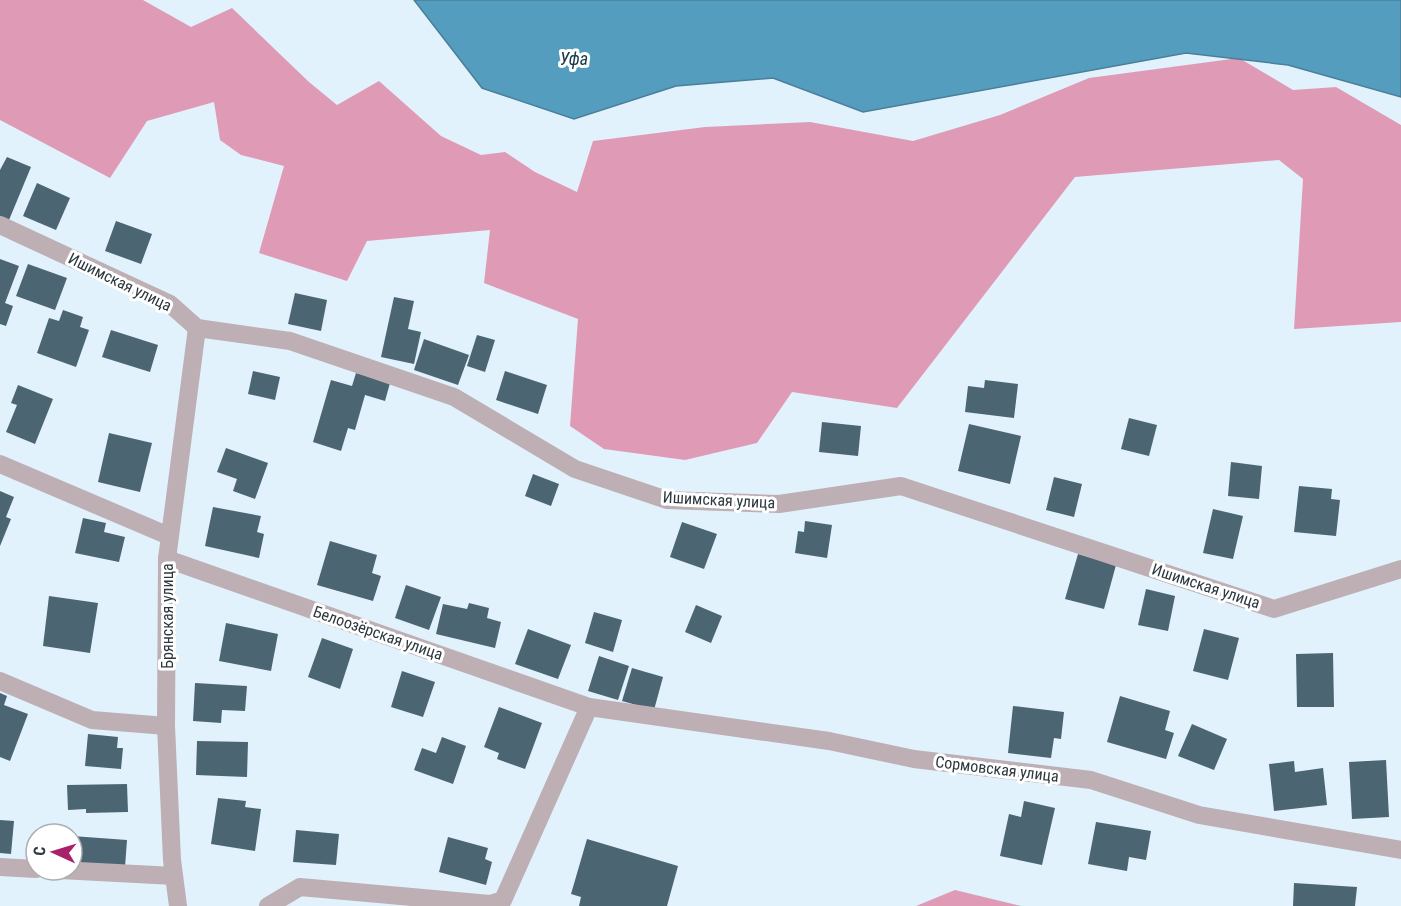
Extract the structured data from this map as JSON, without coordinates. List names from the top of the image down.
{
  "streets": {
    "street": [
      "Ишимская улица",
      "Брянская улица",
      "Белоозёрская улица",
      "Сормовская улица"
    ]
  },
  "crossings": [
    ["Ишимская улица", "Брянская улица"],
    ["Брянская улица", "Белоозёрская улица"],
    ["Белоозёрская улица", "Сормовская улица"]
  ],
  "water": ["Уфа"],
  "north": "left"
}
